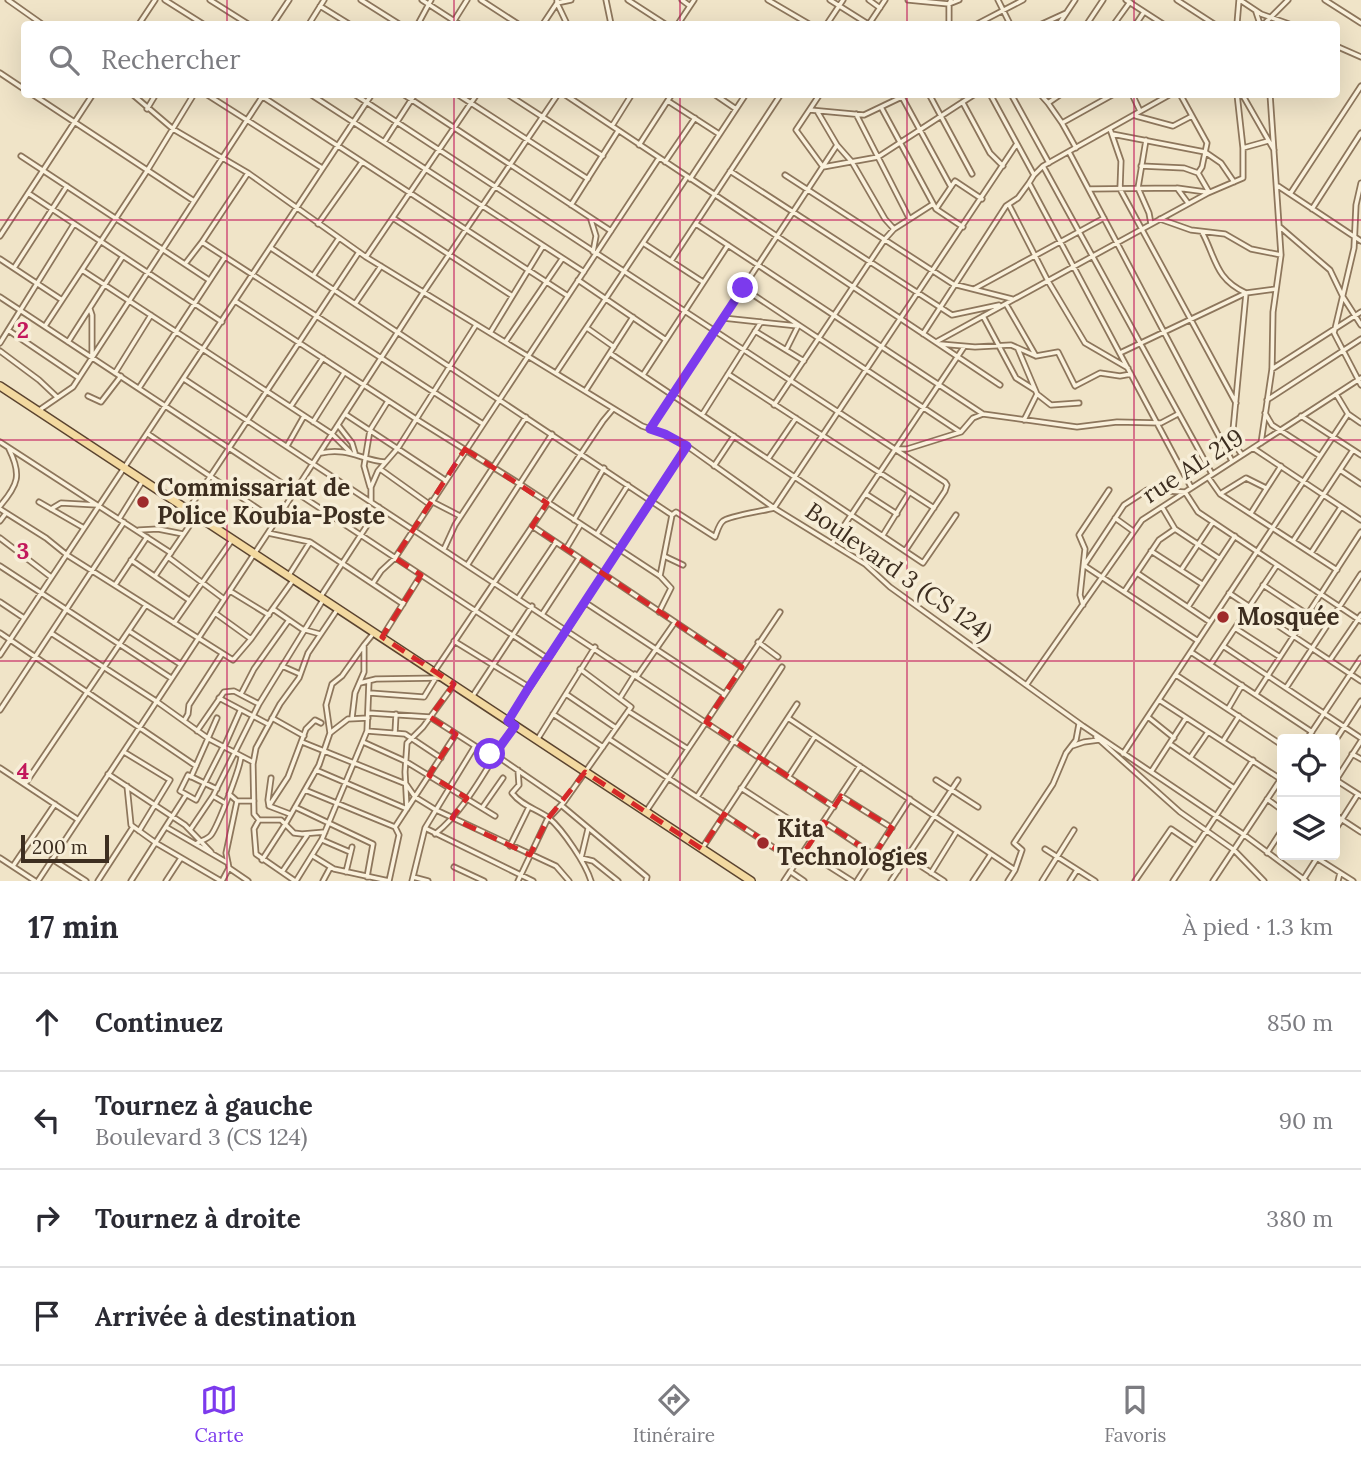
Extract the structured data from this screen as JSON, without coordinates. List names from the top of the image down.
{
  "streets": {
    "street": ["rue AL 219", "Boulevard 3 (CS 124)"]
  },
  "crossings": [
    ["rue AL 219", "Boulevard 3 (CS 124)"]
  ],
  "places": ["Commissariat de Police Koubia-Poste", "Mosquée", "Kita Technologies"],
  "scale_bar": "200 m",
  "page": {
    "search": "Rechercher",
    "scale": "200 m",
    "heading": ["17 min", "À pied · 1.3 km"],
    "list": [
      ["Continuez", "850 m"],
      ["Tournez à gauche", "Boulevard 3 (CS 124)", "90 m"],
      ["Tournez à droite", "380 m"],
      "Arrivée à destination"
    ],
    "nav": ["Carte", "Itinéraire", "Favoris"]
  },
  "grid": {
    "rows": ["2", "3", "4"]
  }
}
